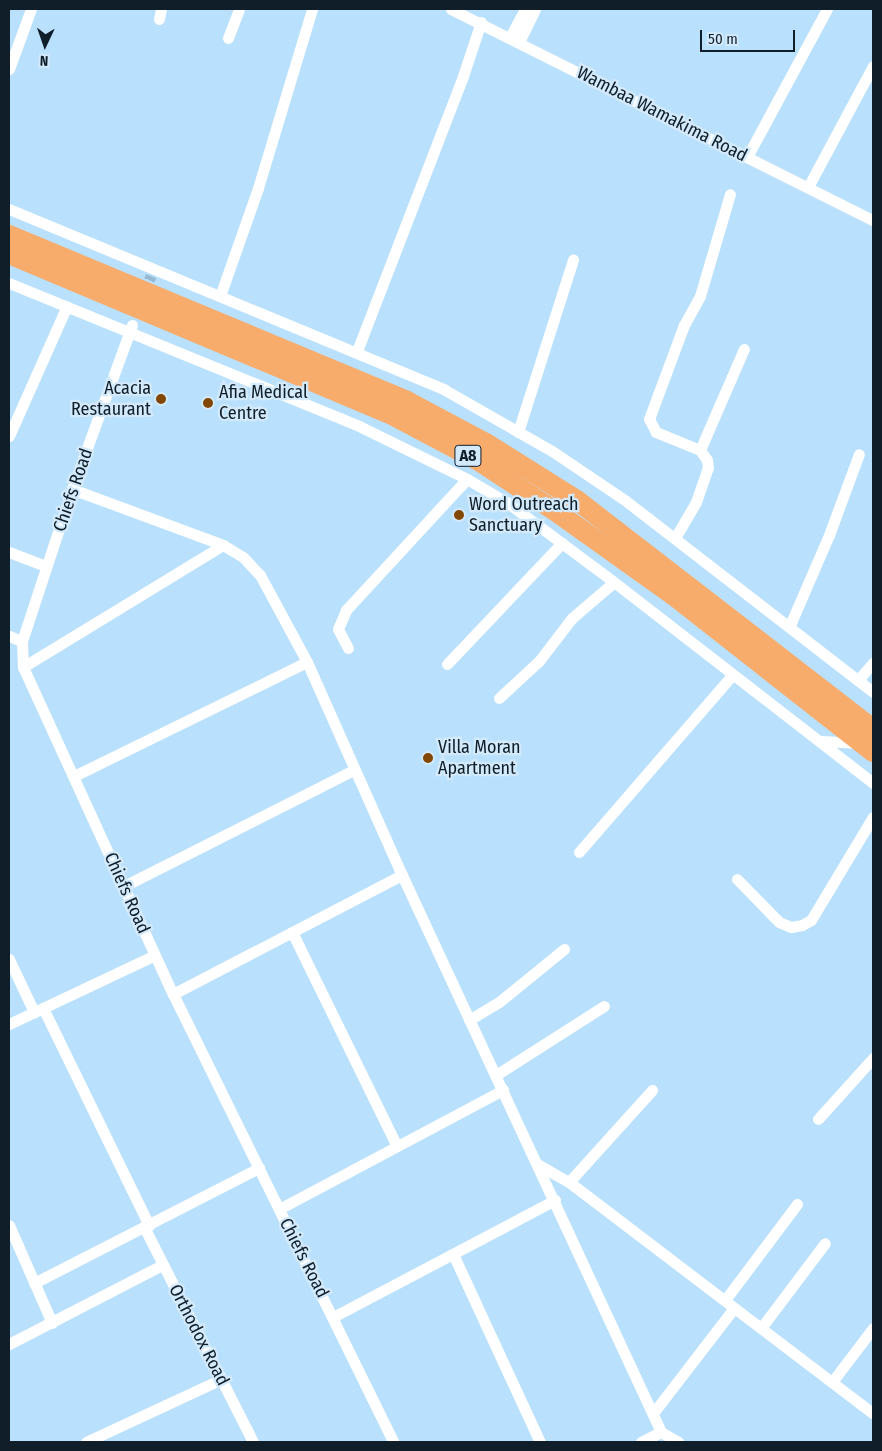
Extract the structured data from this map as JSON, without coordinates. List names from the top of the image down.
{
  "streets": {
    "highway": ["A8"],
    "street": ["Wambaa Wamakima Road", "Chiefs Road", "Orthodox Road"]
  },
  "places": [
    "Acacia Restaurant",
    "Afia Medical Centre",
    "Word Outreach Sanctuary",
    "Villa Moran Apartment"
  ],
  "scale_bar": "50 m",
  "north": "bottom"
}
